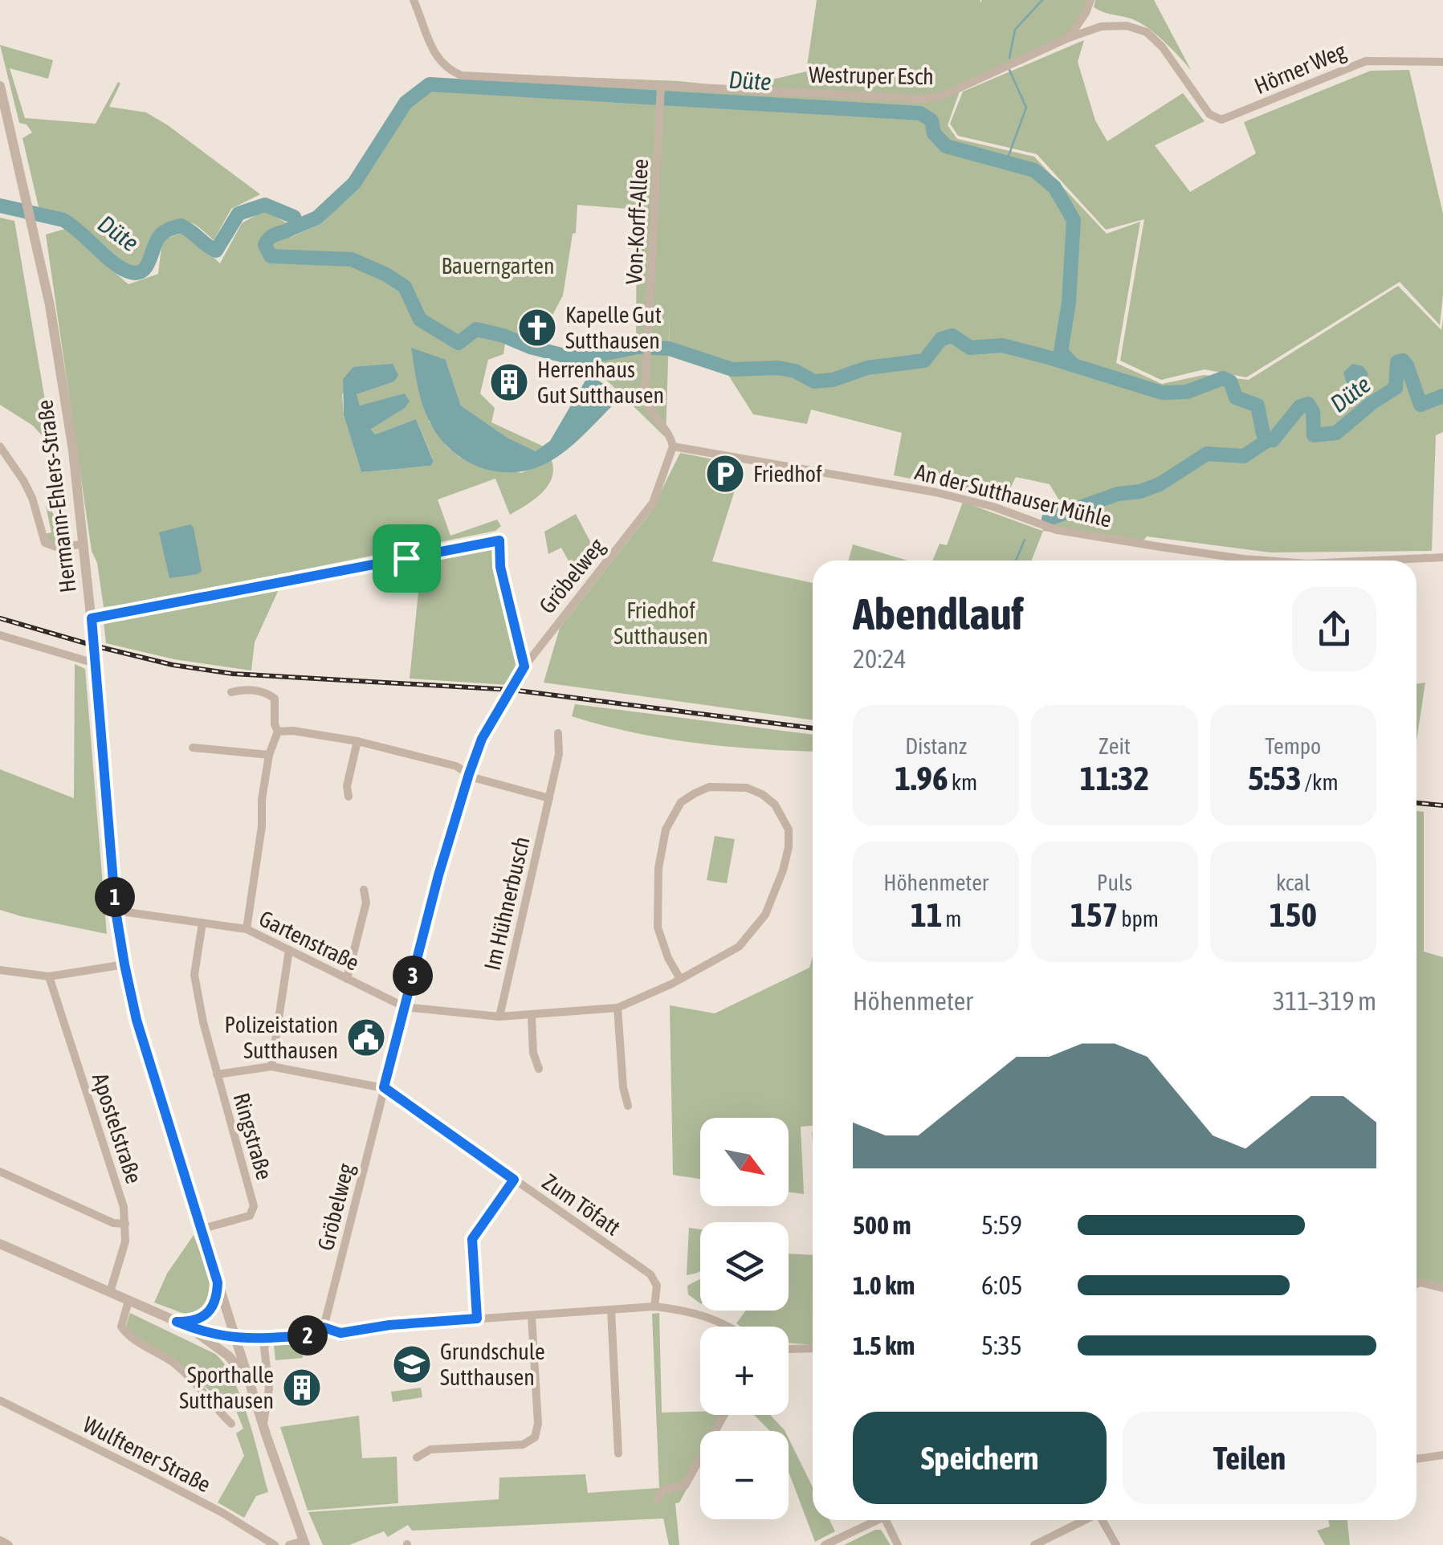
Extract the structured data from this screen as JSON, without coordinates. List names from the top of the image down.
{
  "streets": {
    "street": [
      "Hörner Weg",
      "Westruper Esch",
      "Von-Korff-Allee",
      "An der Sutthauser Mühle",
      "Hermann-Ehlers-Straße",
      "Gröbelweg",
      "Im Hühnerbusch",
      "Gartenstraße",
      "Apostelstraße",
      "Ringstraße",
      "Zum Töfatt",
      "Wulftener Straße"
    ]
  },
  "crossings": [
    ["Hörner Weg", "Westruper Esch"],
    ["Westruper Esch", "Von-Korff-Allee"],
    ["Von-Korff-Allee", "An der Sutthauser Mühle"],
    ["Von-Korff-Allee", "Gröbelweg"],
    ["An der Sutthauser Mühle", "Gröbelweg"],
    ["Hermann-Ehlers-Straße", "Gartenstraße"],
    ["Hermann-Ehlers-Straße", "Ringstraße"],
    ["Gröbelweg", "Gartenstraße"],
    ["Gröbelweg", "Zum Töfatt"],
    ["Im Hühnerbusch", "Gartenstraße"],
    ["Gartenstraße", "Ringstraße"]
  ],
  "water": ["Düte"],
  "parks": ["Bauerngarten", "Friedhof Sutthausen"],
  "places": {
    "church": ["Kapelle Gut Sutthausen"],
    "building": ["Herrenhaus Gut Sutthausen", "Sporthalle Sutthausen"],
    "parking": ["Friedhof"],
    "public building": ["Polizeistation Sutthausen"],
    "school or university": ["Grundschule Sutthausen"]
  },
  "north": "bottom right",
  "page": {
    "heading": ["Abendlauf", "20:24"],
    "stats": [
      ["Distanz", "1.96 km"],
      ["Zeit", "11:32"],
      ["Tempo", "5:53 /km"],
      ["Höhenmeter", "11 m"],
      ["Puls", "157 bpm"],
      ["kcal", "150"]
    ],
    "pins": ["1", "3", "2"],
    "chart": ["Höhenmeter", "311–319 m"],
    "map_buttons": ["+", "−"],
    "list": [
      {
        "name": "500 m",
        "note": "5:59"
      },
      {
        "name": "1.0 km",
        "note": "6:05"
      },
      {
        "name": "1.5 km",
        "note": "5:35"
      }
    ],
    "buttons": ["Speichern", "Teilen"]
  }
}
